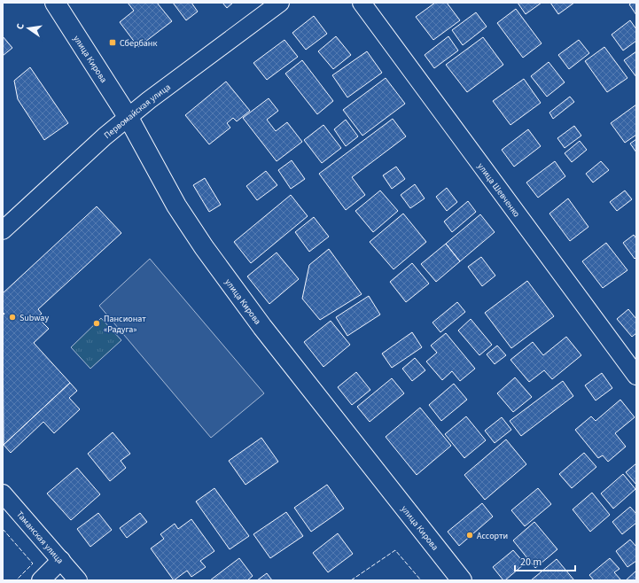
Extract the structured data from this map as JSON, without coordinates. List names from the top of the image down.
{
  "streets": {
    "main road": ["улица Кирова"],
    "street": ["Первомайская улица", "улица Шевченко", "Таманская улица"]
  },
  "crossings": [
    ["улица Кирова", "Первомайская улица"]
  ],
  "places": {
    "transit": ["Сбербанк"],
    "other": ["Subway", "Пансионат «Радуга»", "Ассорти"]
  },
  "scale_bar": "20 m",
  "north": "left"
}
